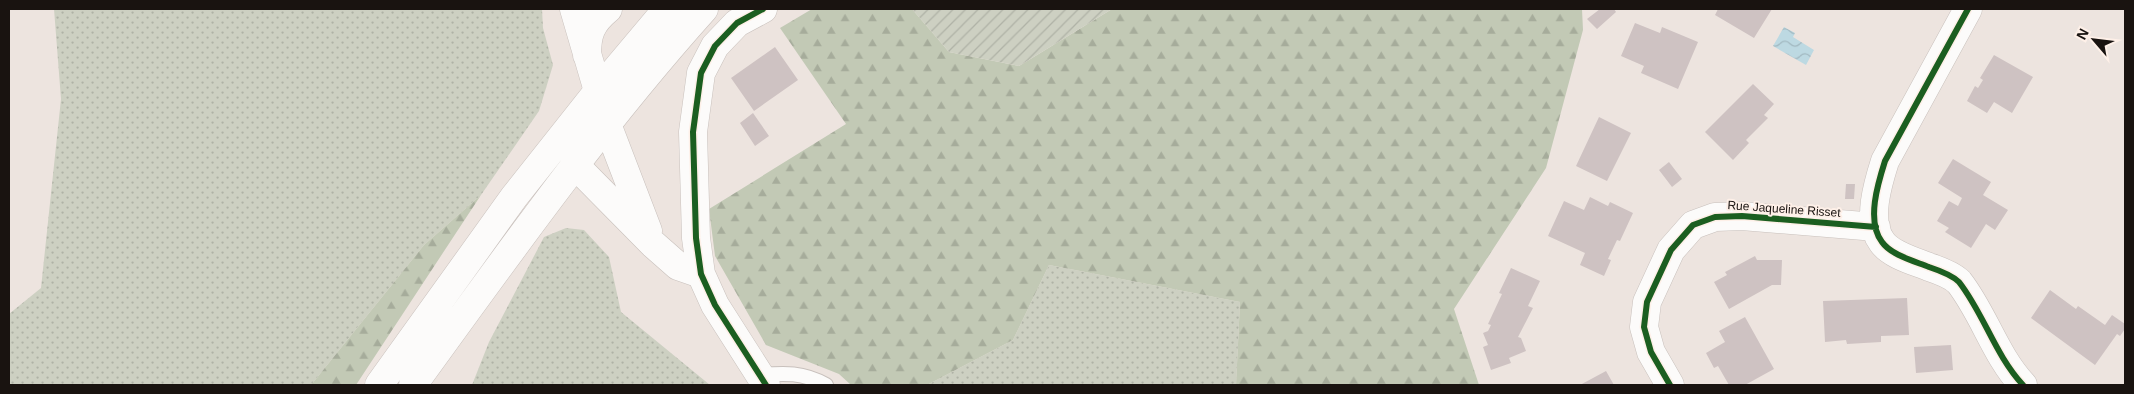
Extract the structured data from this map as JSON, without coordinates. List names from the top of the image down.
{
  "streets": {
    "street": ["Rue Jaqueline Risset"]
  },
  "north": "top left"
}
